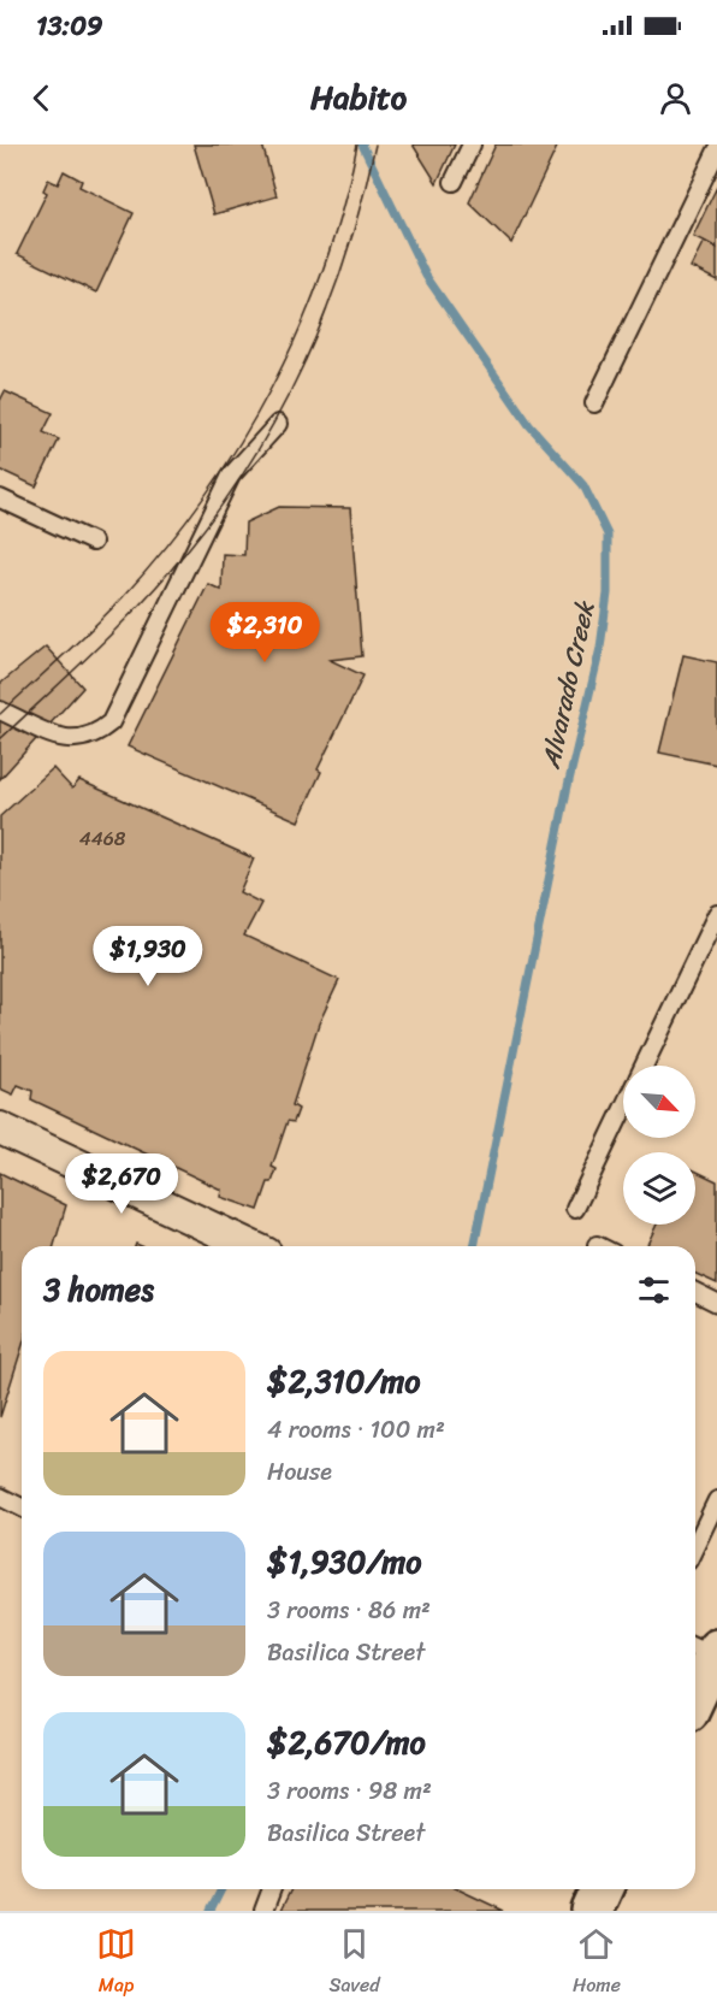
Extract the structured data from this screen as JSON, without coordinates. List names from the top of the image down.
{
  "water": ["Alvarado Creek"],
  "house_numbers": ["4468"],
  "north": "bottom right",
  "page": {
    "status": "13:09",
    "header": "Habito",
    "price": ["$2,310", "$1,930", "$2,670"],
    "heading": "3 homes",
    "list": [
      {
        "name": "$2,310/mo",
        "note": "4 rooms · 100 m² · House"
      },
      {
        "name": "$1,930/mo",
        "note": "3 rooms · 86 m² · Basilica Street"
      },
      {
        "name": "$2,670/mo",
        "note": "3 rooms · 98 m² · Basilica Street"
      }
    ],
    "tabs": ["Map", "Saved", "Home"]
  }
}
